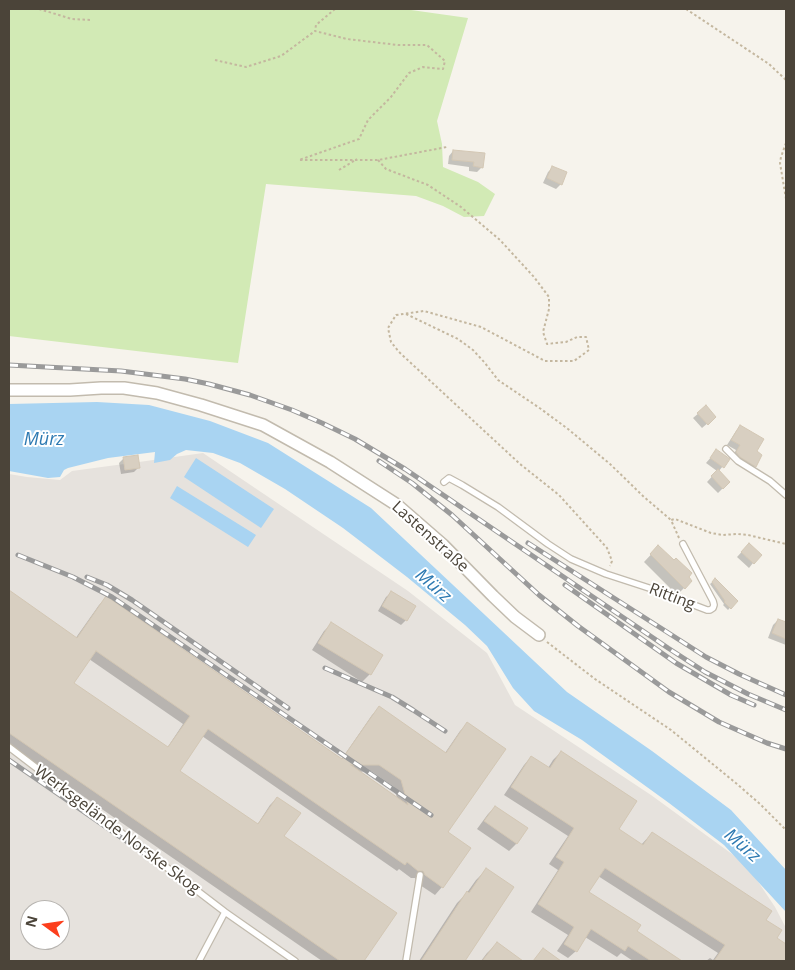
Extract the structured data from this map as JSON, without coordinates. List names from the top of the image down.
{
  "streets": {
    "street": ["Lastenstraße"],
    "lane": ["Ritting", "Werksgelände Norske Skog"]
  },
  "water": ["Mürz"],
  "north": "left"
}
